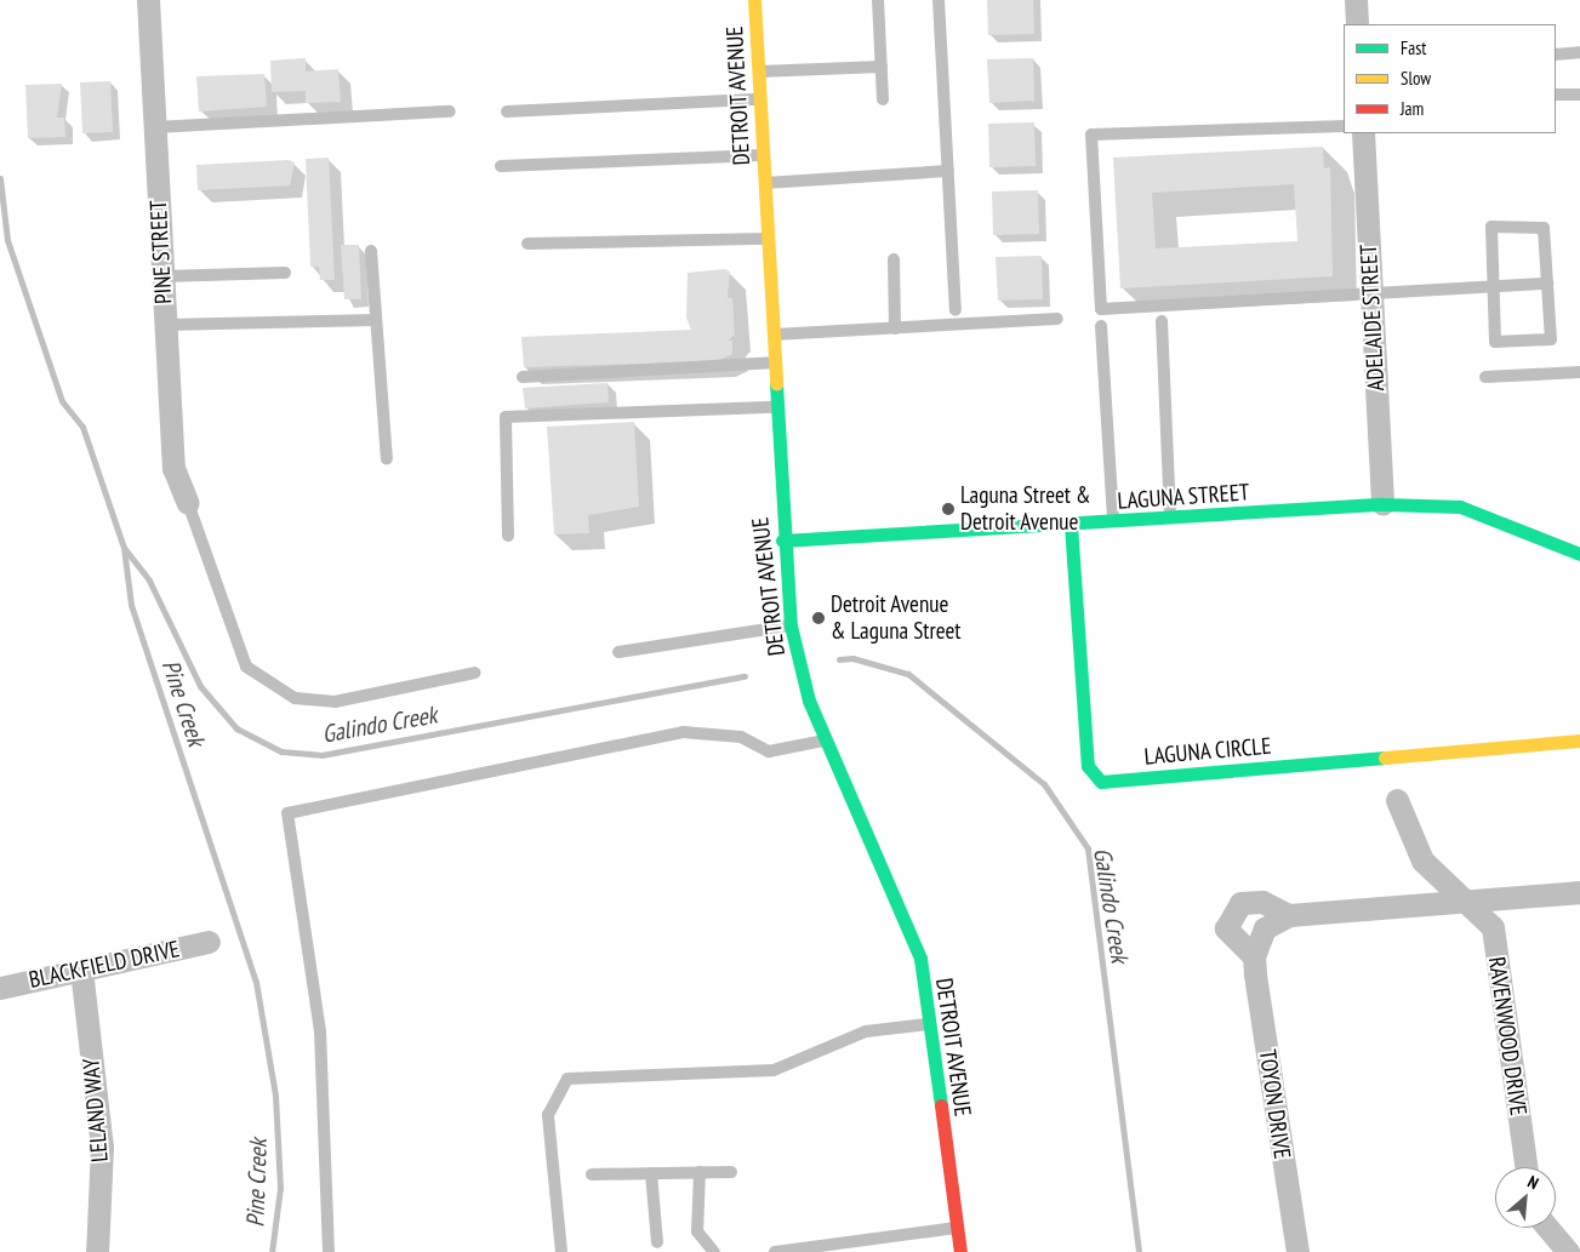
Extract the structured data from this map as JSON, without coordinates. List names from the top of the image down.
{
  "streets": {
    "street": [
      "DETROIT AVENUE",
      "PINE STREET",
      "ADELAIDE STREET",
      "LAGUNA STREET",
      "LAGUNA CIRCLE",
      "BLACKFIELD DRIVE",
      "RAVENWOOD DRIVE",
      "TOYON DRIVE",
      "LELAND WAY"
    ]
  },
  "crossings": [
    ["DETROIT AVENUE", "LAGUNA STREET"],
    ["ADELAIDE STREET", "LAGUNA STREET"],
    ["LAGUNA STREET", "LAGUNA CIRCLE"],
    ["BLACKFIELD DRIVE", "LELAND WAY"]
  ],
  "water": ["Pine Creek", "Galindo Creek"],
  "places": ["Laguna Street & Detroit Avenue", "Detroit Avenue & Laguna Street"],
  "legend": ["Fast", "Slow", "Jam"],
  "north": "top right"
}
